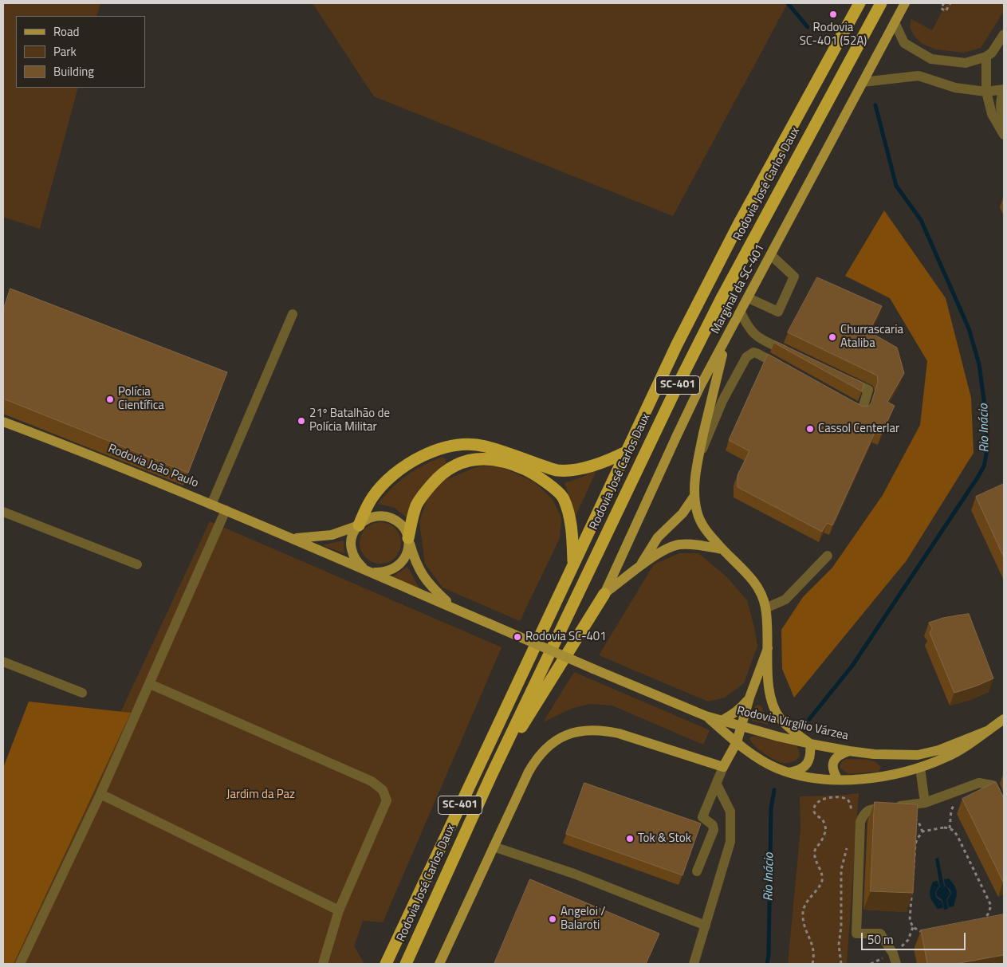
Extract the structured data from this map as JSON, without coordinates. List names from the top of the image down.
{
  "streets": {
    "highway": ["Rodovia José Carlos Daux", "SC-401"],
    "main road": ["Marginal da SC-401", "Rodovia João Paulo", "Rodovia Virgílio Várzea"]
  },
  "crossings": [
    ["Rodovia João Paulo", "Rodovia Virgílio Várzea"]
  ],
  "water": ["Rio Inácio"],
  "parks": ["Jardim da Paz"],
  "places": [
    "Rodovia SC-401 (52A)",
    "Churrascaria Ataliba",
    "Polícia Científica",
    "21º Batalhão de Polícia Militar",
    "Cassol Centerlar",
    "Rodovia SC-401",
    "Tok & Stok",
    "Angeloi / Balaroti"
  ],
  "legend": ["Road", "Park", "Building"],
  "scale_bar": "50 m"
}
